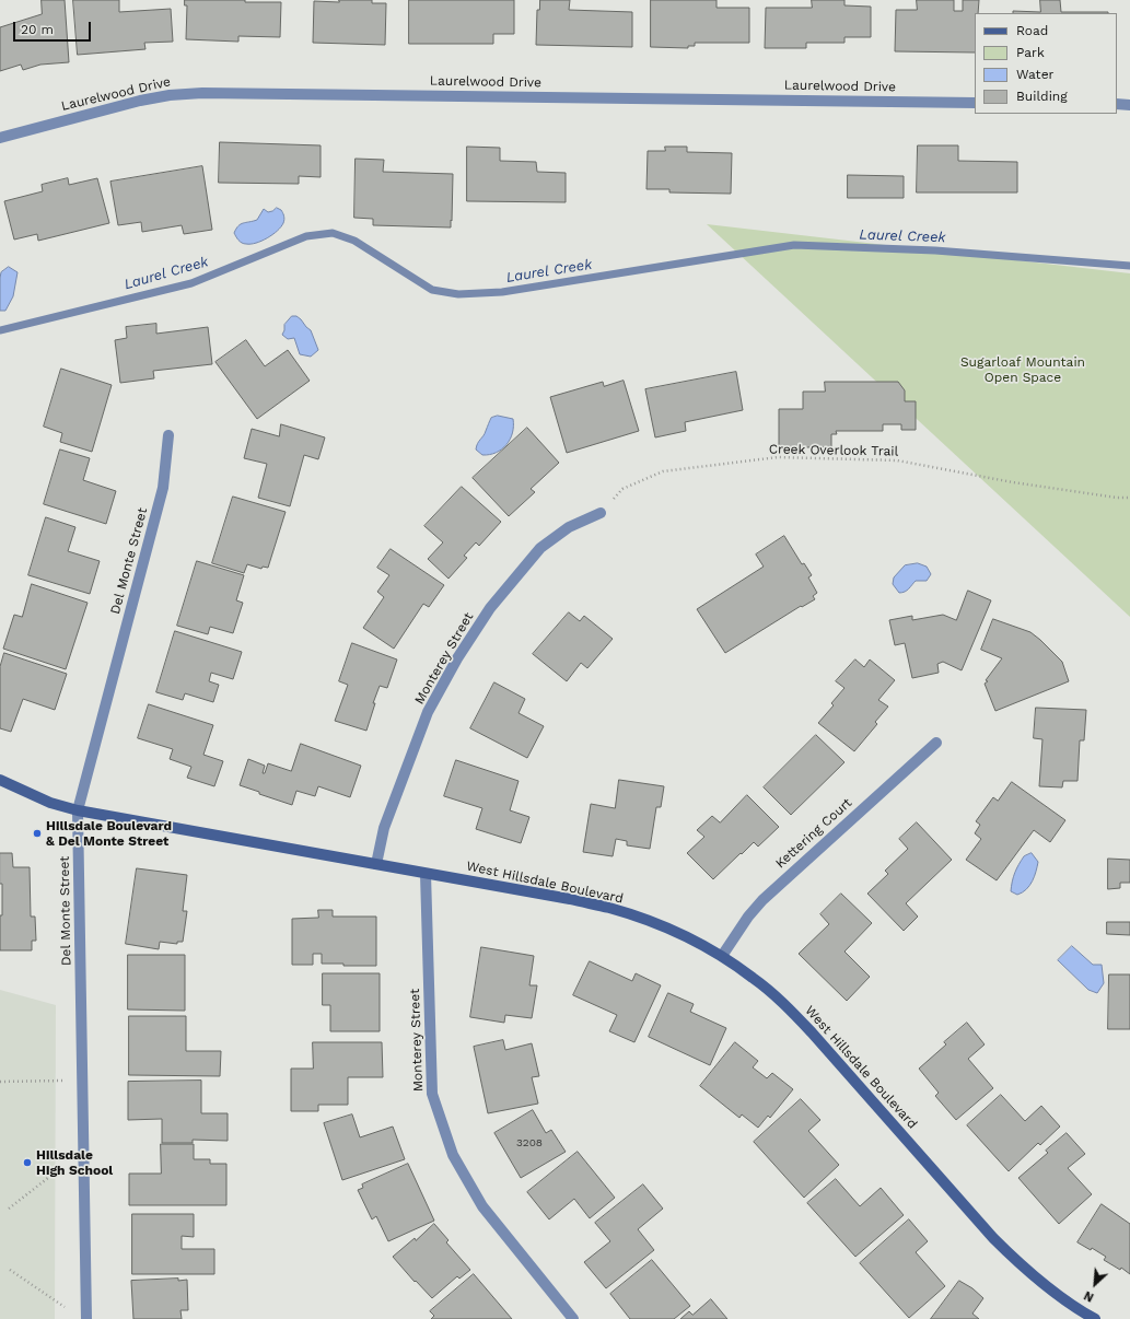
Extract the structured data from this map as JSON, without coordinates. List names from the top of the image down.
{
  "streets": {
    "main road": ["West Hillsdale Boulevard"],
    "street": [
      "Laurelwood Drive",
      "Del Monte Street",
      "Monterey Street",
      "Kettering Court"
    ],
    "path": ["Creek Overlook Trail"]
  },
  "crossings": [
    ["Creek Overlook Trail", "Monterey Street"],
    ["Del Monte Street", "West Hillsdale Boulevard"],
    ["Monterey Street", "West Hillsdale Boulevard"],
    ["Kettering Court", "West Hillsdale Boulevard"]
  ],
  "water": ["Laurel Creek"],
  "parks": ["Sugarloaf Mountain Open Space"],
  "places": ["Hillsdale Boulevard & Del Monte Street", "Hillsdale High School"],
  "house_numbers": ["3208"],
  "legend": [
    "Road",
    "Park",
    "Water",
    "Building"
  ],
  "scale_bar": "20 m",
  "north": "bottom left"
}
